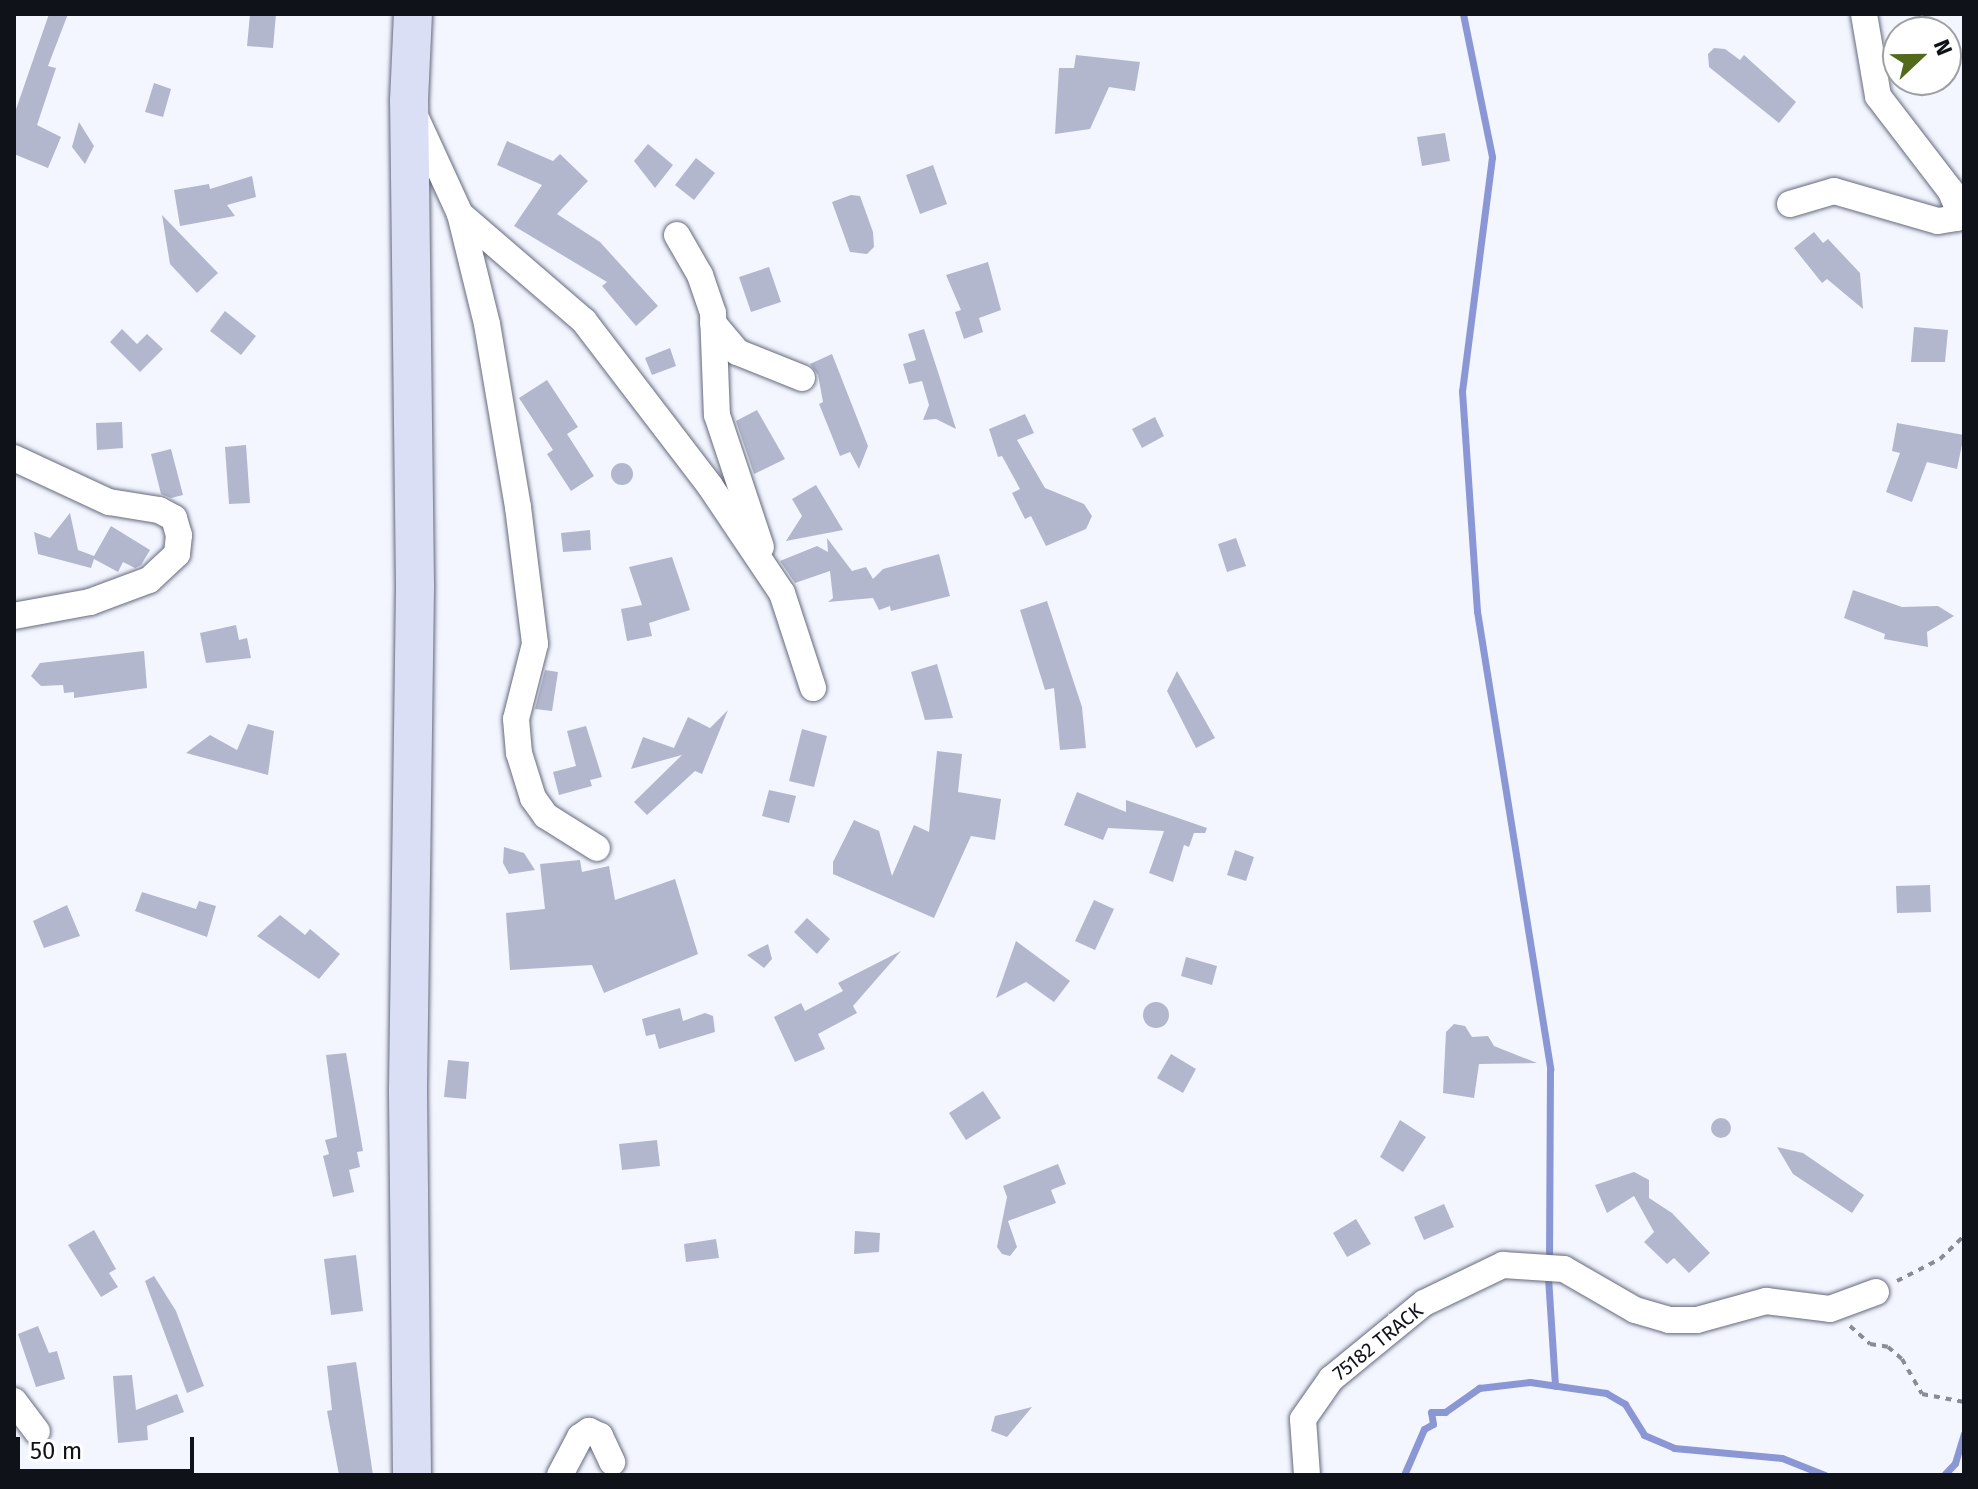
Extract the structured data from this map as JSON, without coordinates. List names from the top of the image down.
{
  "streets": {
    "street": ["75182 TRACK"]
  },
  "scale_bar": "50 m",
  "north": "right"
}
